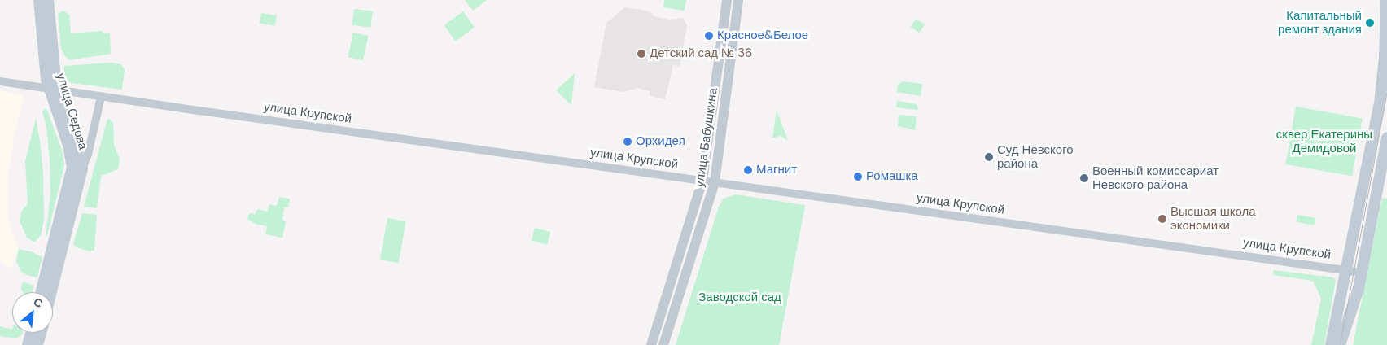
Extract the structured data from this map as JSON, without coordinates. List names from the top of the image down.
{
  "streets": {
    "main road": ["улица Седова"],
    "street": ["улица Крупской", "улица Бабушкина"]
  },
  "crossings": [
    ["улица Седова", "улица Крупской"],
    ["улица Крупской", "улица Бабушкина"]
  ],
  "parks": ["сквер Екатерины Демидовой", "Заводской сад"],
  "places": [
    "Капитальный ремонт здания",
    "Красное&Белое",
    "Детский сад № 36",
    "Орхидея",
    "Суд Невского района",
    "Магнит",
    "Ромашка",
    "Военный комиссариат Невского района",
    "Высшая школа экономики"
  ],
  "north": "top right"
}
